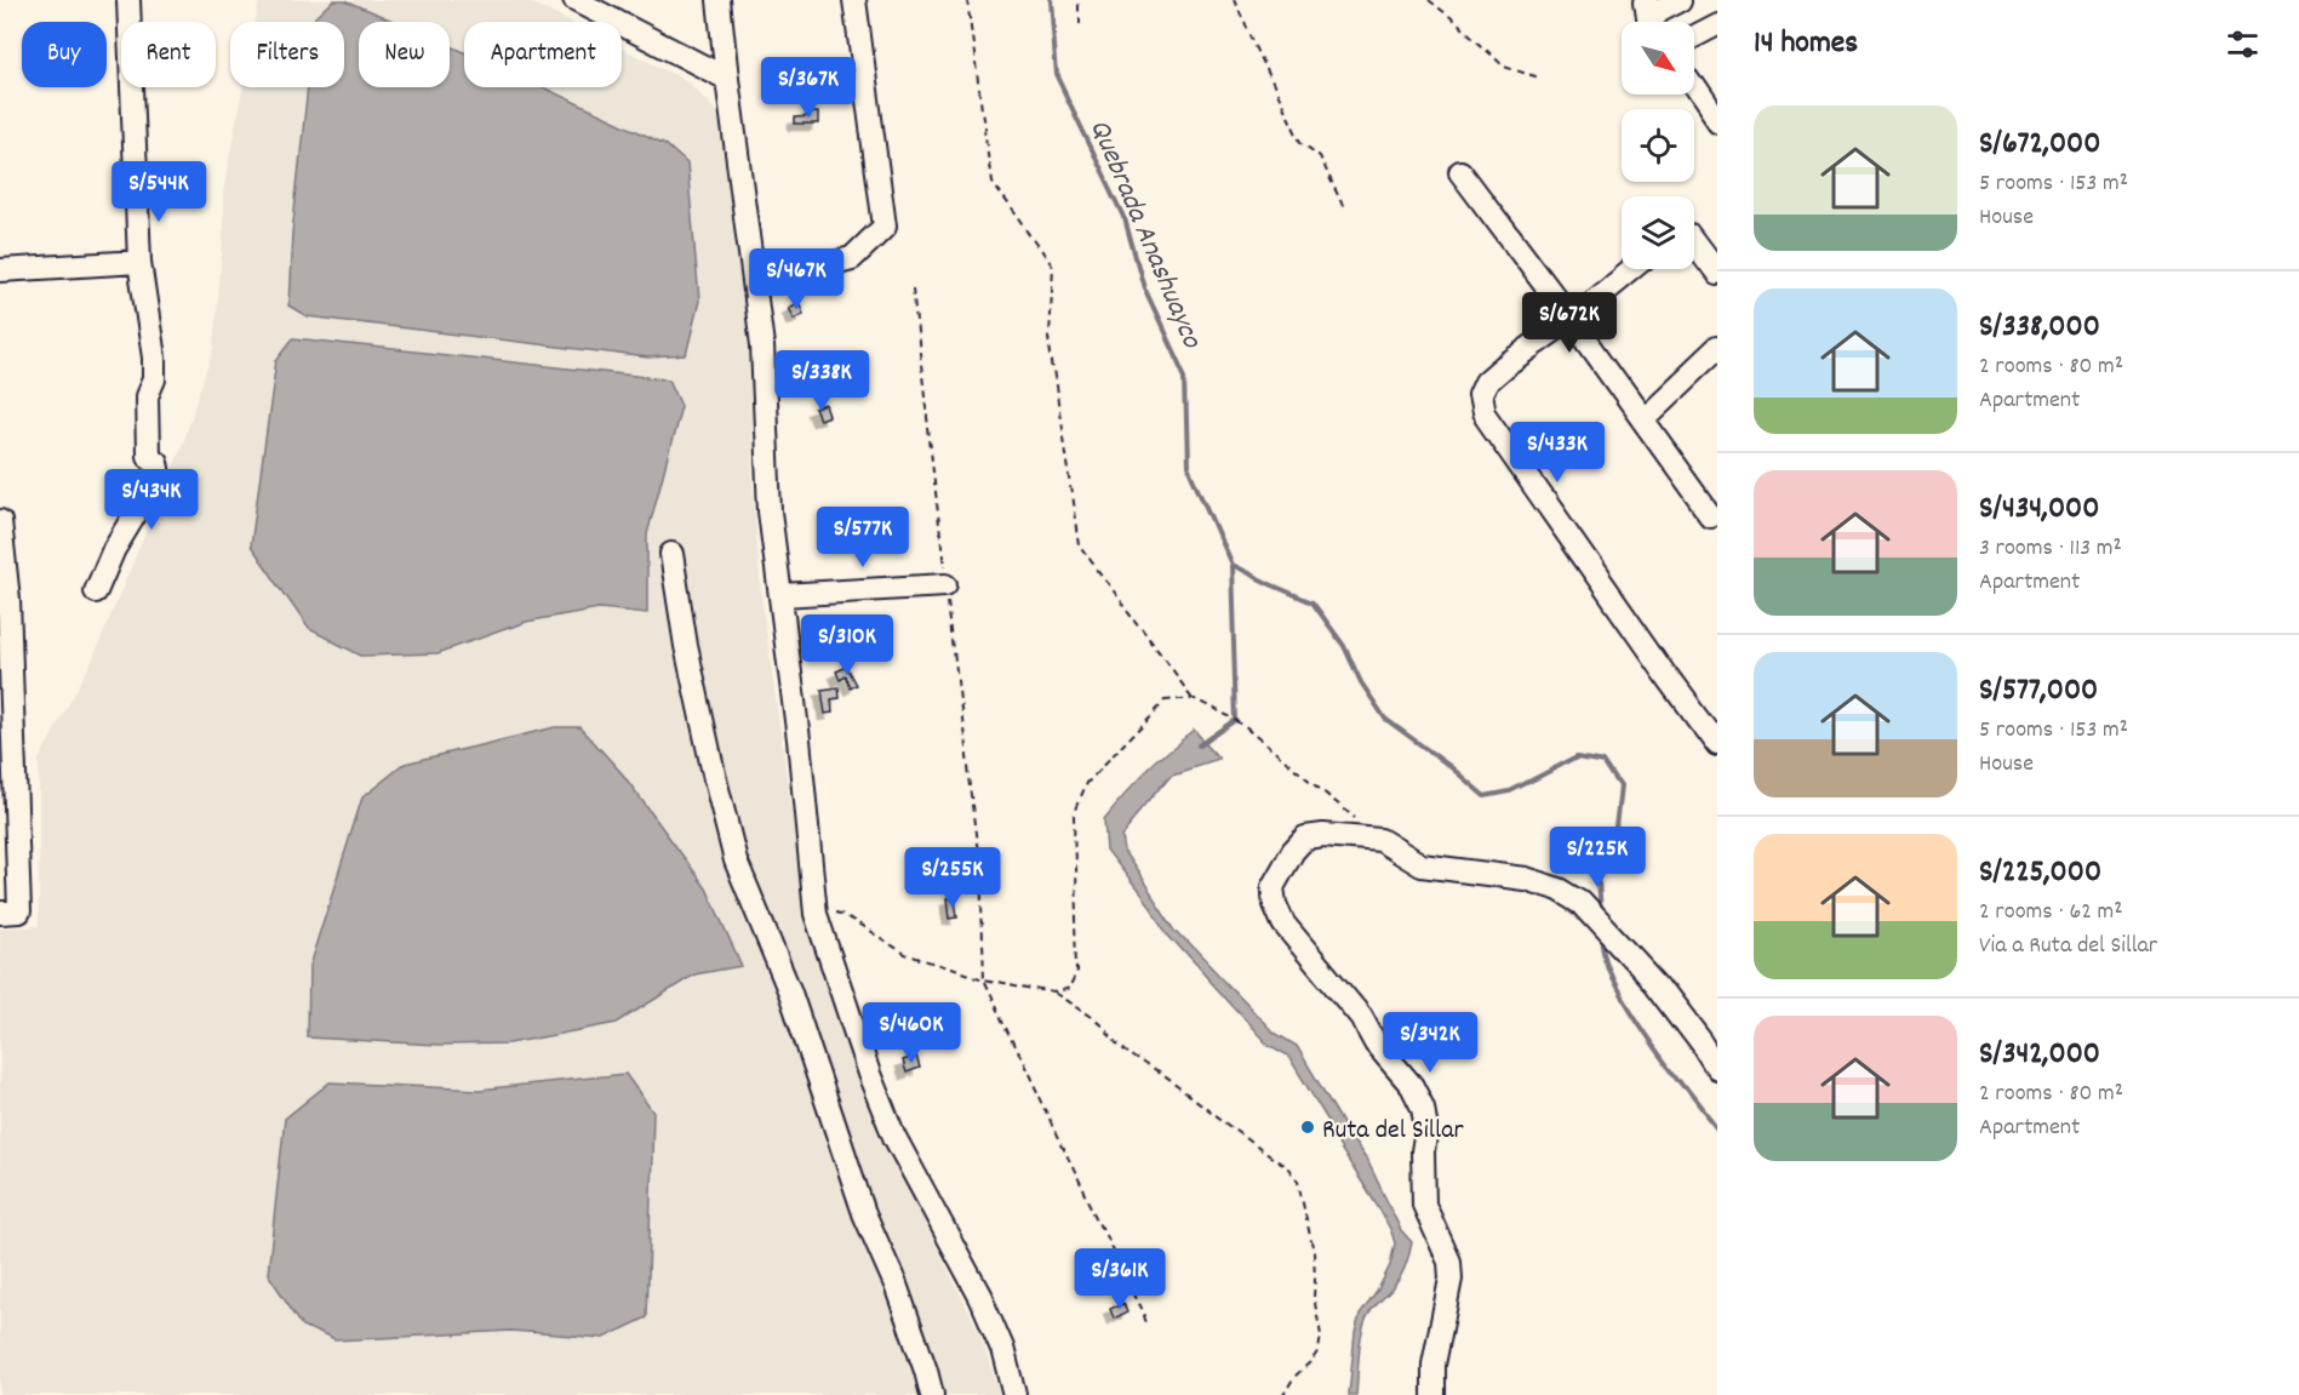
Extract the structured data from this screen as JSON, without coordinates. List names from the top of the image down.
{
  "water": ["Quebrada Anashuayco"],
  "places": ["Ruta del Sillar"],
  "north": "bottom right",
  "page": {
    "heading": "14 homes",
    "chip": [
      "Buy",
      "Rent",
      "Filters",
      "New",
      "Apartment"
    ],
    "price": [
      "S/367K",
      "S/544K",
      "S/467K",
      "S/672K",
      "S/338K",
      "S/433K",
      "S/434K",
      "S/577K",
      "S/310K",
      "S/225K",
      "S/255K",
      "S/460K",
      "S/342K",
      "S/361K"
    ],
    "list": [
      {
        "name": "S/672,000",
        "note": "5 rooms · 153 m² · House"
      },
      {
        "name": "S/338,000",
        "note": "2 rooms · 80 m² · Apartment"
      },
      {
        "name": "S/434,000",
        "note": "3 rooms · 113 m² · Apartment"
      },
      {
        "name": "S/577,000",
        "note": "5 rooms · 153 m² · House"
      },
      {
        "name": "S/225,000",
        "note": "2 rooms · 62 m² · Via a Ruta del Sillar"
      },
      {
        "name": "S/342,000",
        "note": "2 rooms · 80 m² · Apartment"
      }
    ]
  }
}
